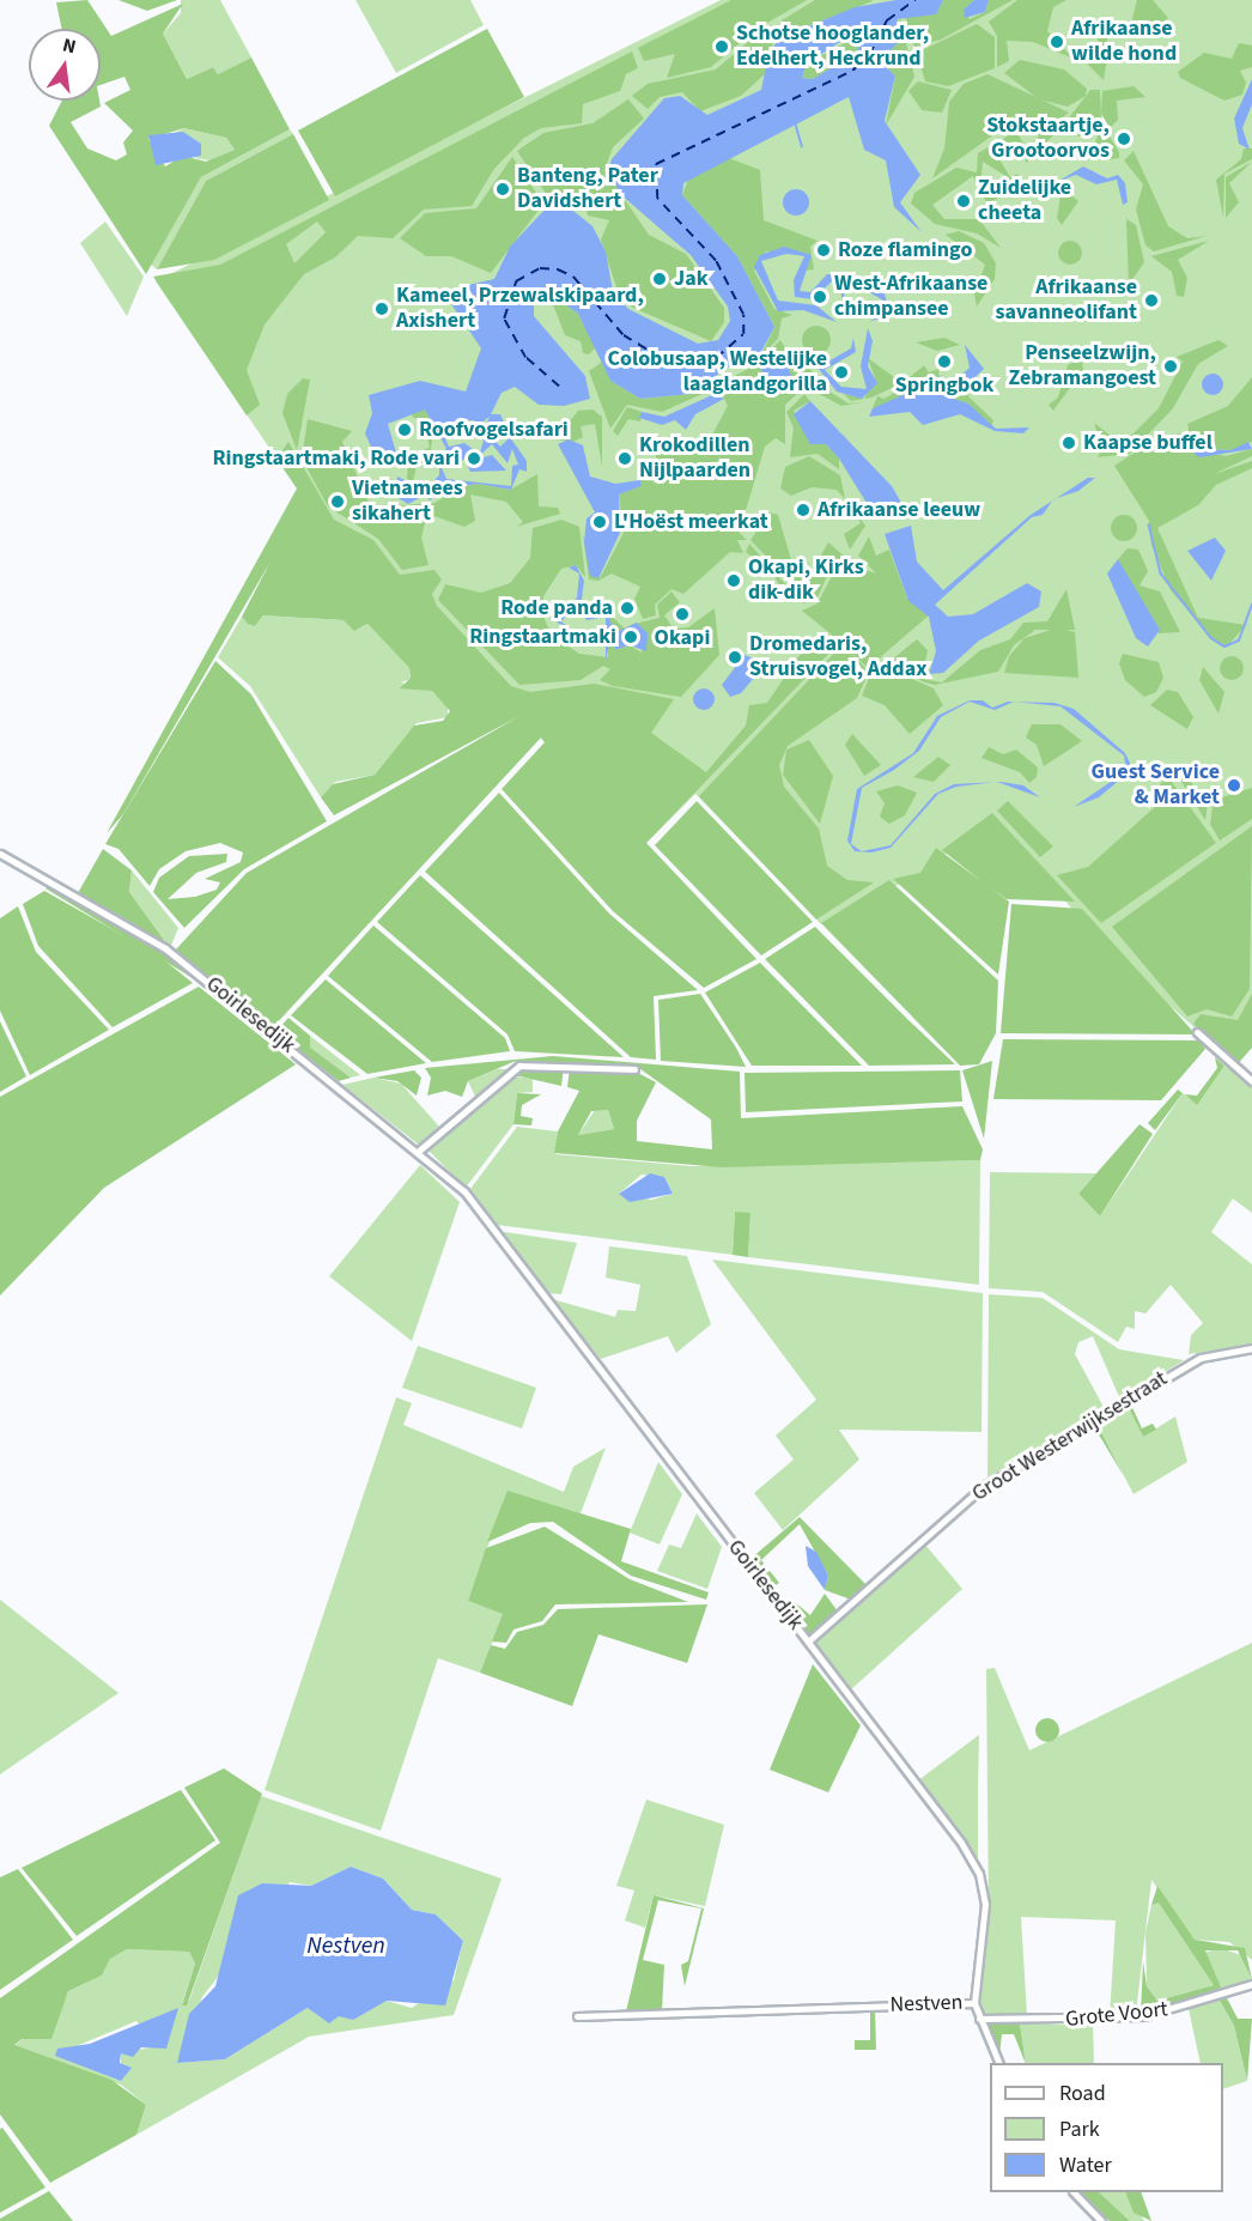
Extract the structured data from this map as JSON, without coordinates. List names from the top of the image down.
{
  "streets": {
    "street": [
      "Goirlesedijk",
      "Groot Westerwijksestraat",
      "Nestven",
      "Grote Voort"
    ]
  },
  "crossings": [
    ["Goirlesedijk", "Groot Westerwijksestraat"],
    ["Goirlesedijk", "Nestven"],
    ["Goirlesedijk", "Grote Voort"]
  ],
  "water": ["Nestven"],
  "places": [
    "Afrikaanse wilde hond",
    "Schotse hooglander, Edelhert, Heckrund",
    "Stokstaartje, Grootoorvos",
    "Banteng, Pater Davidshert",
    "Zuidelijke cheeta",
    "Roze flamingo",
    "Jak",
    "West-Afrikaanse chimpansee",
    "Afrikaanse savanneolifant",
    "Kameel, Przewalskipaard, Axishert",
    "Springbok",
    "Penseelzwijn, Zebramangoest",
    "Colobusaap, Westelijke laaglandgorilla",
    "Roofvogelsafari",
    "Kaapse buffel",
    "Ringstaartmaki, Rode vari",
    "Krokodillen Nijlpaarden",
    "Vietnamees sikahert",
    "Afrikaanse leeuw",
    "L'Hoëst meerkat",
    "Okapi, Kirks dik-dik",
    "Rode panda",
    "Okapi",
    "Ringstaartmaki",
    "Dromedaris, Struisvogel, Addax",
    "Guest Service & Market"
  ],
  "legend": ["Road", "Park", "Water"],
  "north": "top"
}
